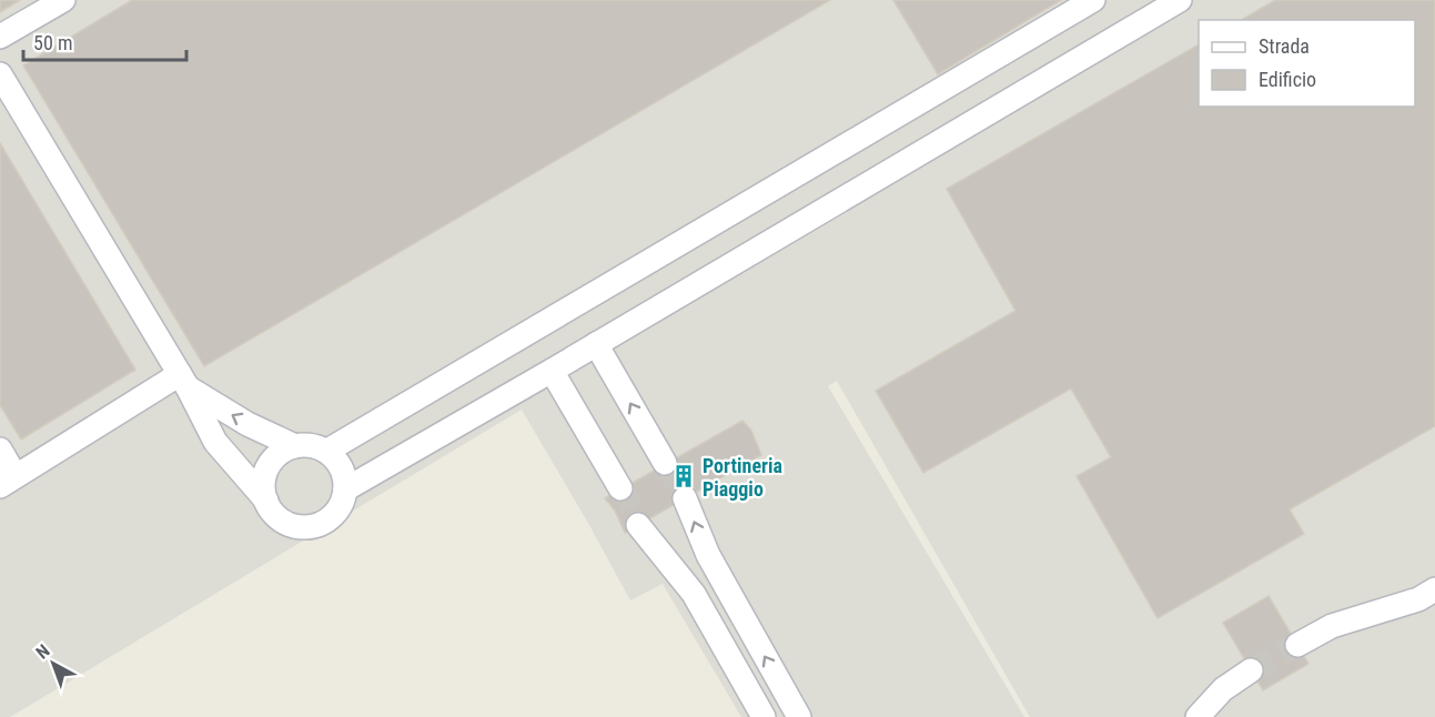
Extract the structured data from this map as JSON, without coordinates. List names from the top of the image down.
{
  "places": {
    "building": ["Portineria Piaggio"]
  },
  "legend": ["Strada", "Edificio"],
  "scale_bar": "50 m",
  "north": "top left"
}
